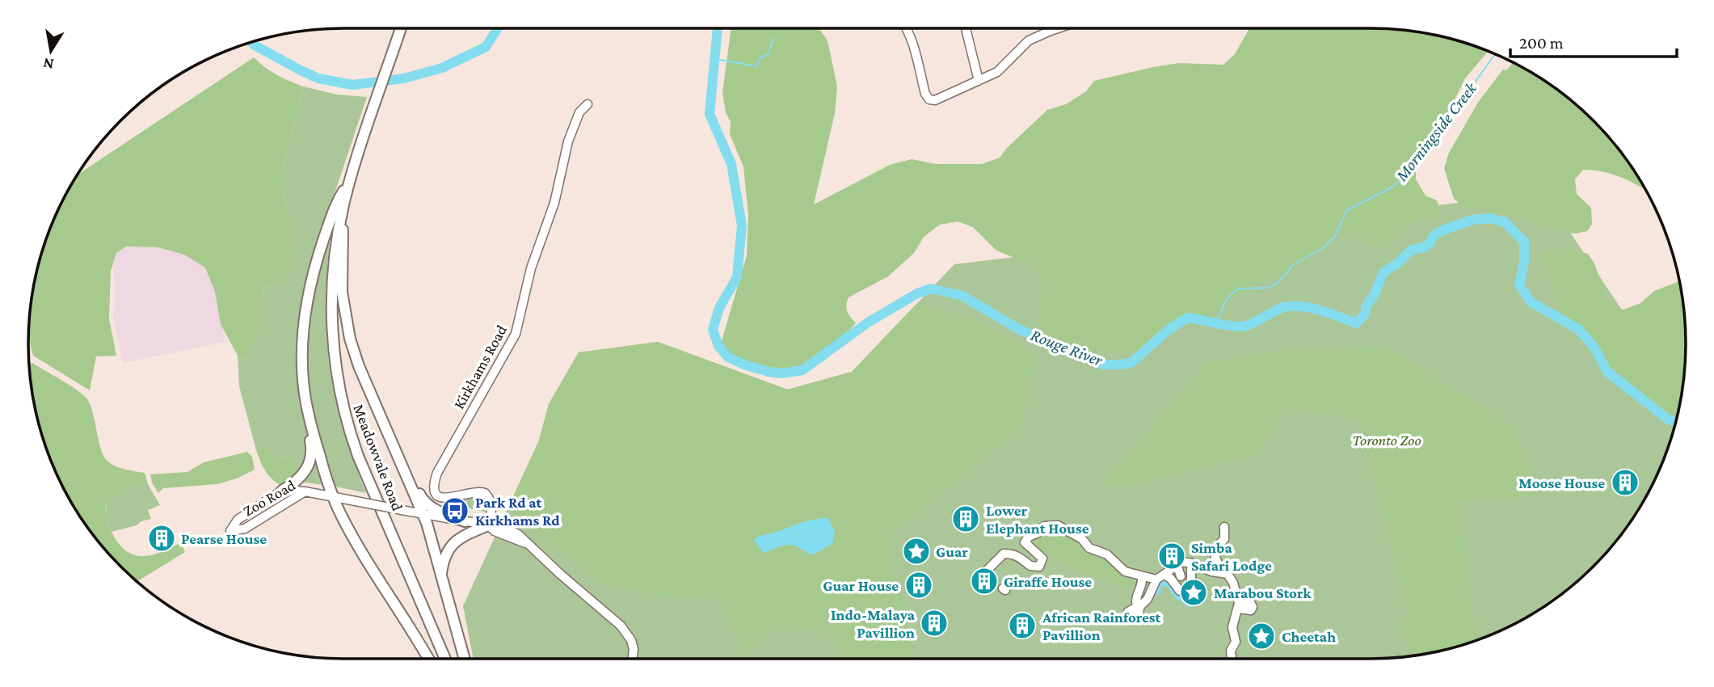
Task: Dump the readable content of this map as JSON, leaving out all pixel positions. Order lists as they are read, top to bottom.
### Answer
{
  "streets": {
    "main road": ["Meadowvale Road"],
    "street": ["Kirkhams Road", "Zoo Road"]
  },
  "crossings": [
    ["Kirkhams Road", "Zoo Road"]
  ],
  "water": ["Morningside Creek", "Rouge River"],
  "parks": ["Toronto Zoo"],
  "places": {
    "building": [
      "Moose House",
      "Lower Elephant House",
      "Pearse House",
      "Simba Safari Lodge",
      "Giraffe House",
      "Guar House",
      "Indo-Malaya Pavillion",
      "African Rainforest Pavillion"
    ],
    "bus stop": ["Park Rd at Kirkhams Rd"],
    "place": ["Guar", "Marabou Stork", "Cheetah"]
  },
  "scale_bar": "200 m",
  "north": "bottom"
}
